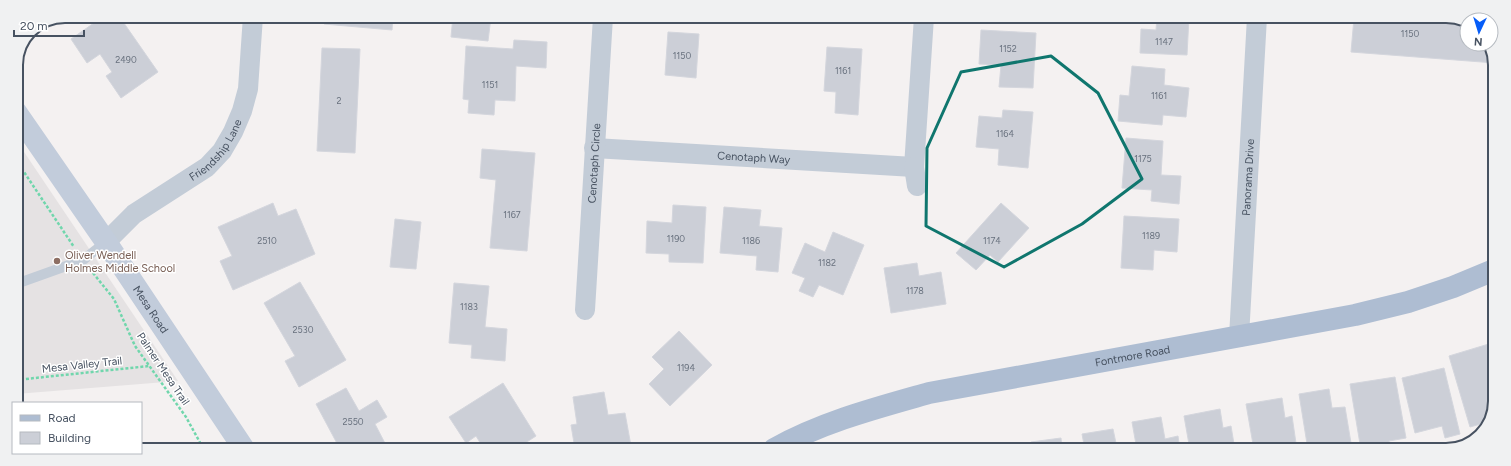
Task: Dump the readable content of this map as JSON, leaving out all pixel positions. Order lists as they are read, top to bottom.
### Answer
{
  "streets": {
    "main road": ["Mesa Road", "Fontmore Road"],
    "street": [
      "Friendship Lane",
      "Cenotaph Way",
      "Cenotaph Circle",
      "Panorama Drive"
    ],
    "path": ["Mesa Valley Trail", "Palmer Mesa Trail"]
  },
  "crossings": [
    ["Friendship Lane", "Mesa Road"],
    ["Cenotaph Way", "Cenotaph Circle"],
    ["Panorama Drive", "Fontmore Road"],
    ["Mesa Valley Trail", "Palmer Mesa Trail"]
  ],
  "places": ["Oliver Wendell Holmes Middle School"],
  "house_numbers": [
    "1150",
    "1147",
    "1152",
    "1150",
    "2490",
    "1161",
    "1151",
    "1161",
    "2",
    "1164",
    "1175",
    "1167",
    "1189",
    "1190",
    "2510",
    "1186",
    "1174",
    "1182",
    "1178",
    "1183",
    "2530",
    "1194",
    "2550"
  ],
  "legend": ["Road", "Building"],
  "scale_bar": "20 m",
  "north": "bottom"
}
